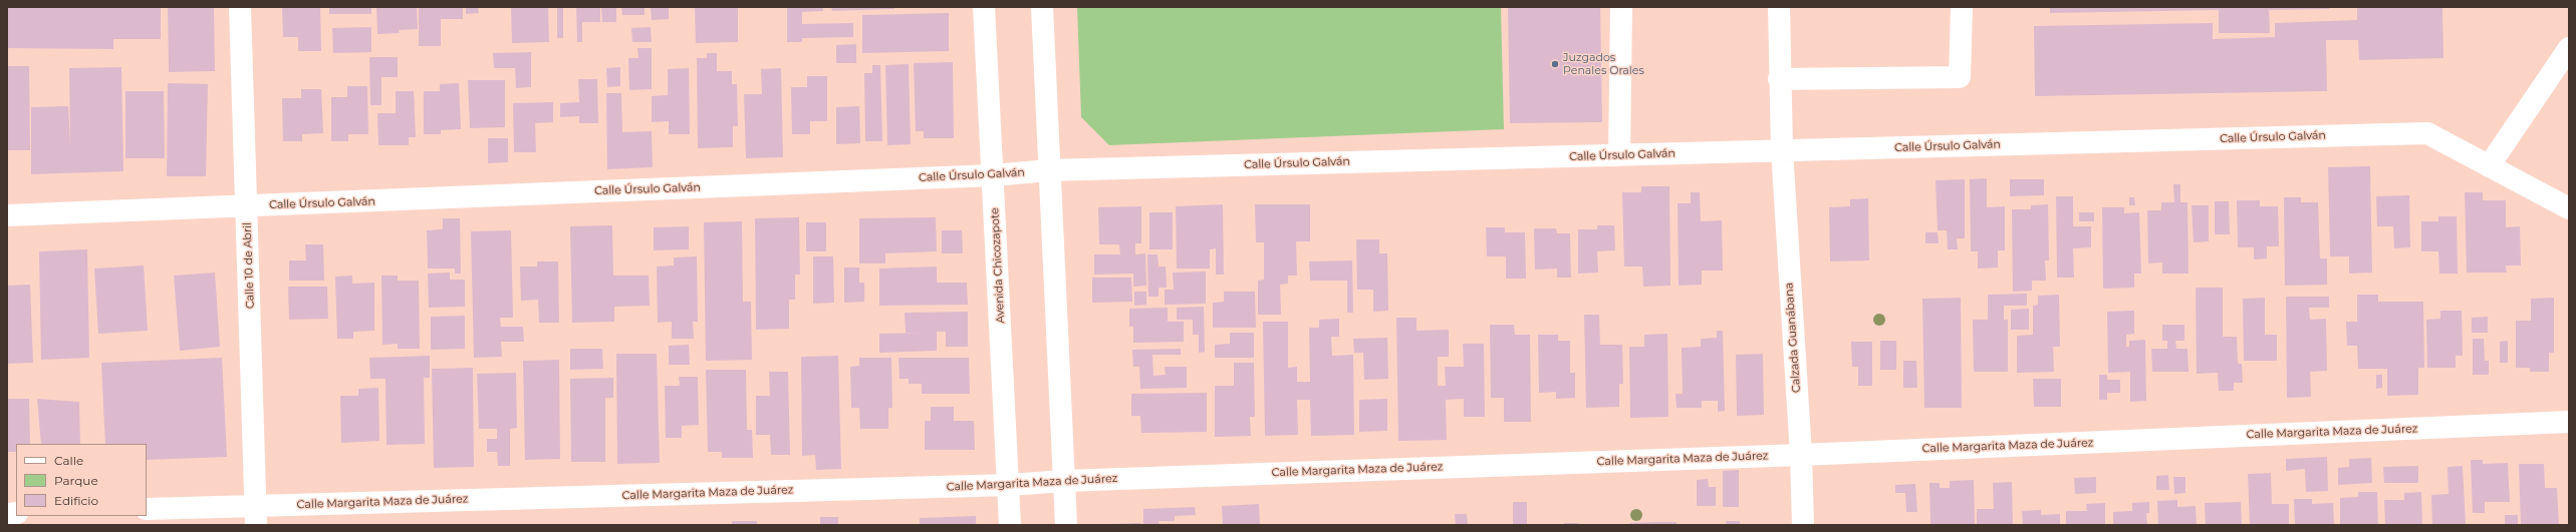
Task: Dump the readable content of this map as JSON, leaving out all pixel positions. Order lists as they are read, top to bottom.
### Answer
{
  "streets": {
    "street": [
      "Calle Úrsulo Galván",
      "Calle 10 de Abril",
      "Avenida Chicozapote",
      "Calzada Guanábana",
      "Calle Margarita Maza de Juárez"
    ]
  },
  "crossings": [
    ["Calle Úrsulo Galván", "Calle 10 de Abril"],
    ["Calle Úrsulo Galván", "Avenida Chicozapote"],
    ["Calle Úrsulo Galván", "Calzada Guanábana"],
    ["Calle 10 de Abril", "Calle Margarita Maza de Juárez"],
    ["Avenida Chicozapote", "Calle Margarita Maza de Juárez"],
    ["Calzada Guanábana", "Calle Margarita Maza de Juárez"]
  ],
  "places": ["Juzgados Penales Orales"],
  "legend": ["Calle", "Parque", "Edificio"]
}
